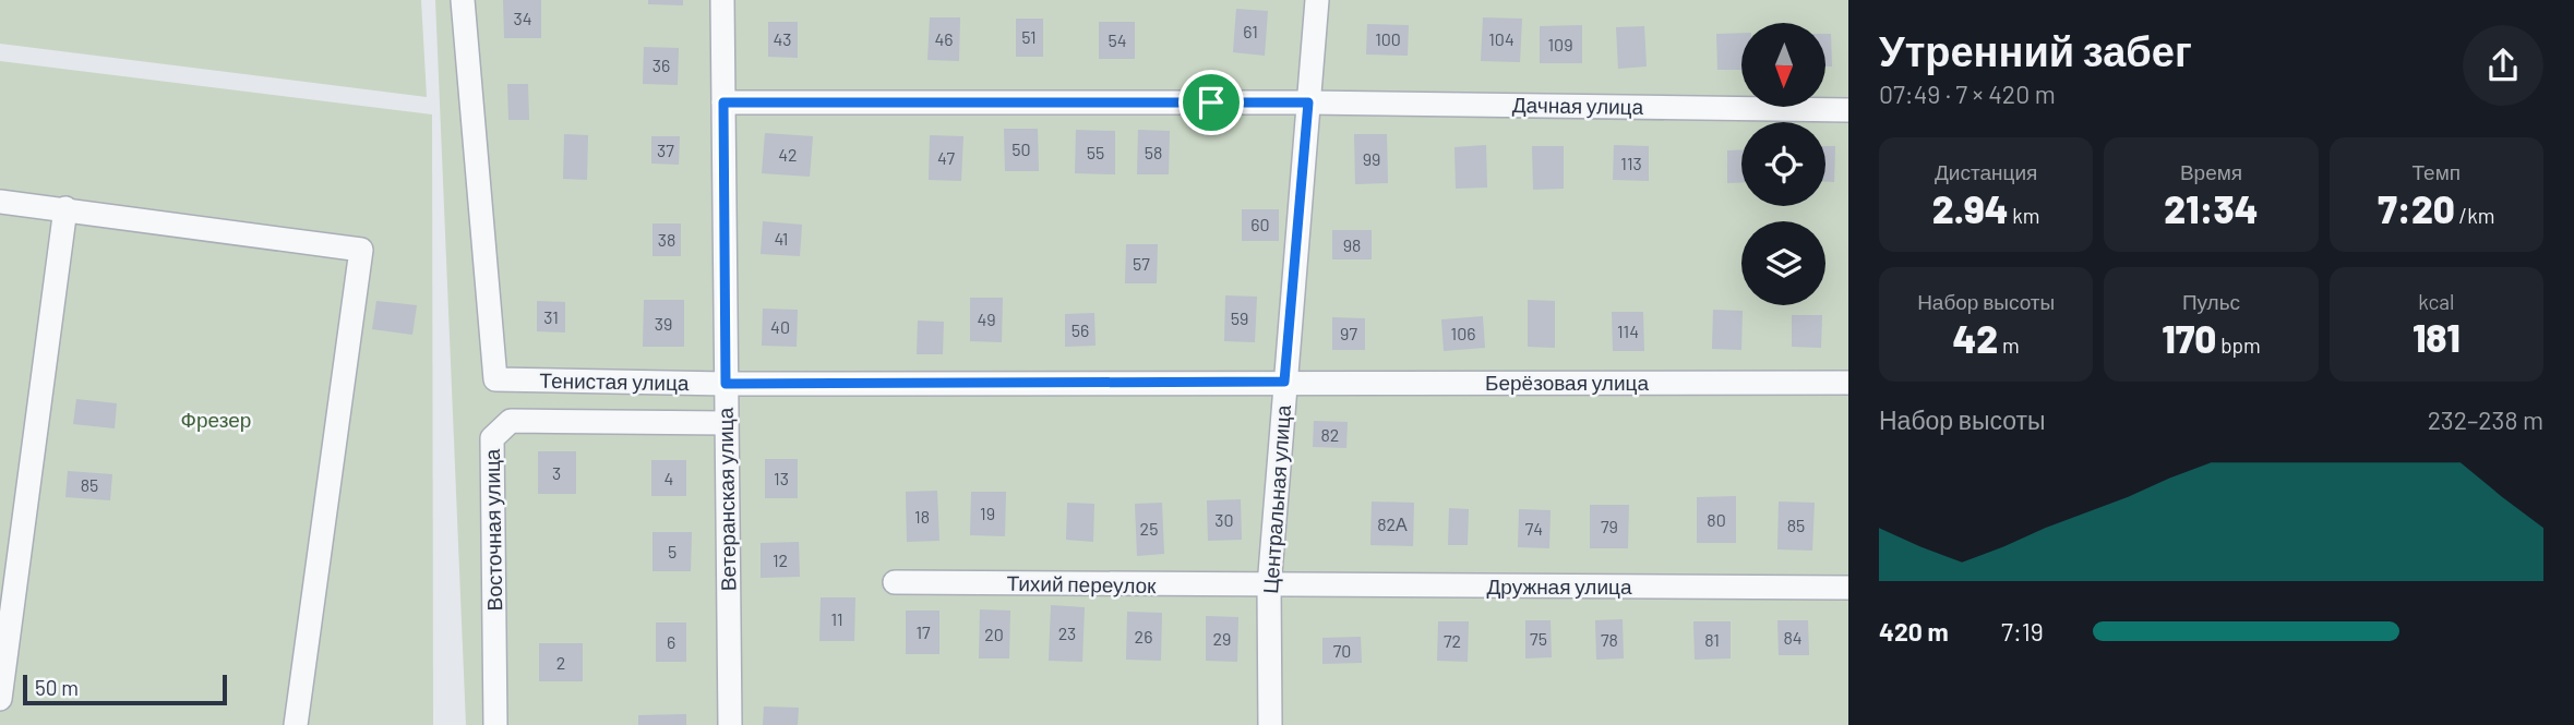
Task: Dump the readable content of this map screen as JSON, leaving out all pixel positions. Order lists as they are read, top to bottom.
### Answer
{
  "streets": {
    "street": [
      "Дачная улица",
      "Тенистая улица",
      "Берёзовая улица",
      "Ветеранская улица",
      "Центральная улица",
      "Восточная улица",
      "Тихий переулок",
      "Дружная улица"
    ]
  },
  "crossings": [
    ["Дачная улица", "Ветеранская улица"],
    ["Дачная улица", "Центральная улица"],
    ["Тенистая улица", "Берёзовая улица"],
    ["Тенистая улица", "Ветеранская улица"],
    ["Тенистая улица", "Центральная улица"],
    ["Берёзовая улица", "Центральная улица"],
    ["Ветеранская улица", "Восточная улица"],
    ["Центральная улица", "Тихий переулок"],
    ["Центральная улица", "Дружная улица"],
    ["Тихий переулок", "Дружная улица"]
  ],
  "parks": ["Фрезер"],
  "house_numbers": [
    "34",
    "61",
    "51",
    "43",
    "46",
    "100",
    "104",
    "54",
    "109",
    "36",
    "50",
    "37",
    "55",
    "58",
    "42",
    "47",
    "99",
    "113",
    "60",
    "41",
    "38",
    "98",
    "57",
    "31",
    "59",
    "49",
    "39",
    "40",
    "56",
    "114",
    "97",
    "106",
    "82",
    "3",
    "4",
    "13",
    "85",
    "19",
    "18",
    "30",
    "80",
    "82А",
    "85",
    "79",
    "25",
    "74",
    "5",
    "12",
    "11",
    "17",
    "23",
    "20",
    "26",
    "84",
    "29",
    "75",
    "78",
    "81",
    "72",
    "6",
    "70",
    "2"
  ],
  "scale_bar": "50 m",
  "north": "bottom",
  "page": {
    "heading": ["Утренний забег", "07:49 · 7 × 420 m"],
    "stats": [
      ["Дистанция", "2.94 km"],
      ["Время", "21:34"],
      ["Темп", "7:20 /km"],
      ["Набор высоты", "42 m"],
      ["Пульс", "170 bpm"],
      ["kcal", "181"]
    ],
    "chart": ["Набор высоты", "232–238 m"],
    "list": [
      {
        "name": "420 m",
        "note": "7:19"
      }
    ],
    "scale": "50 m"
  }
}
